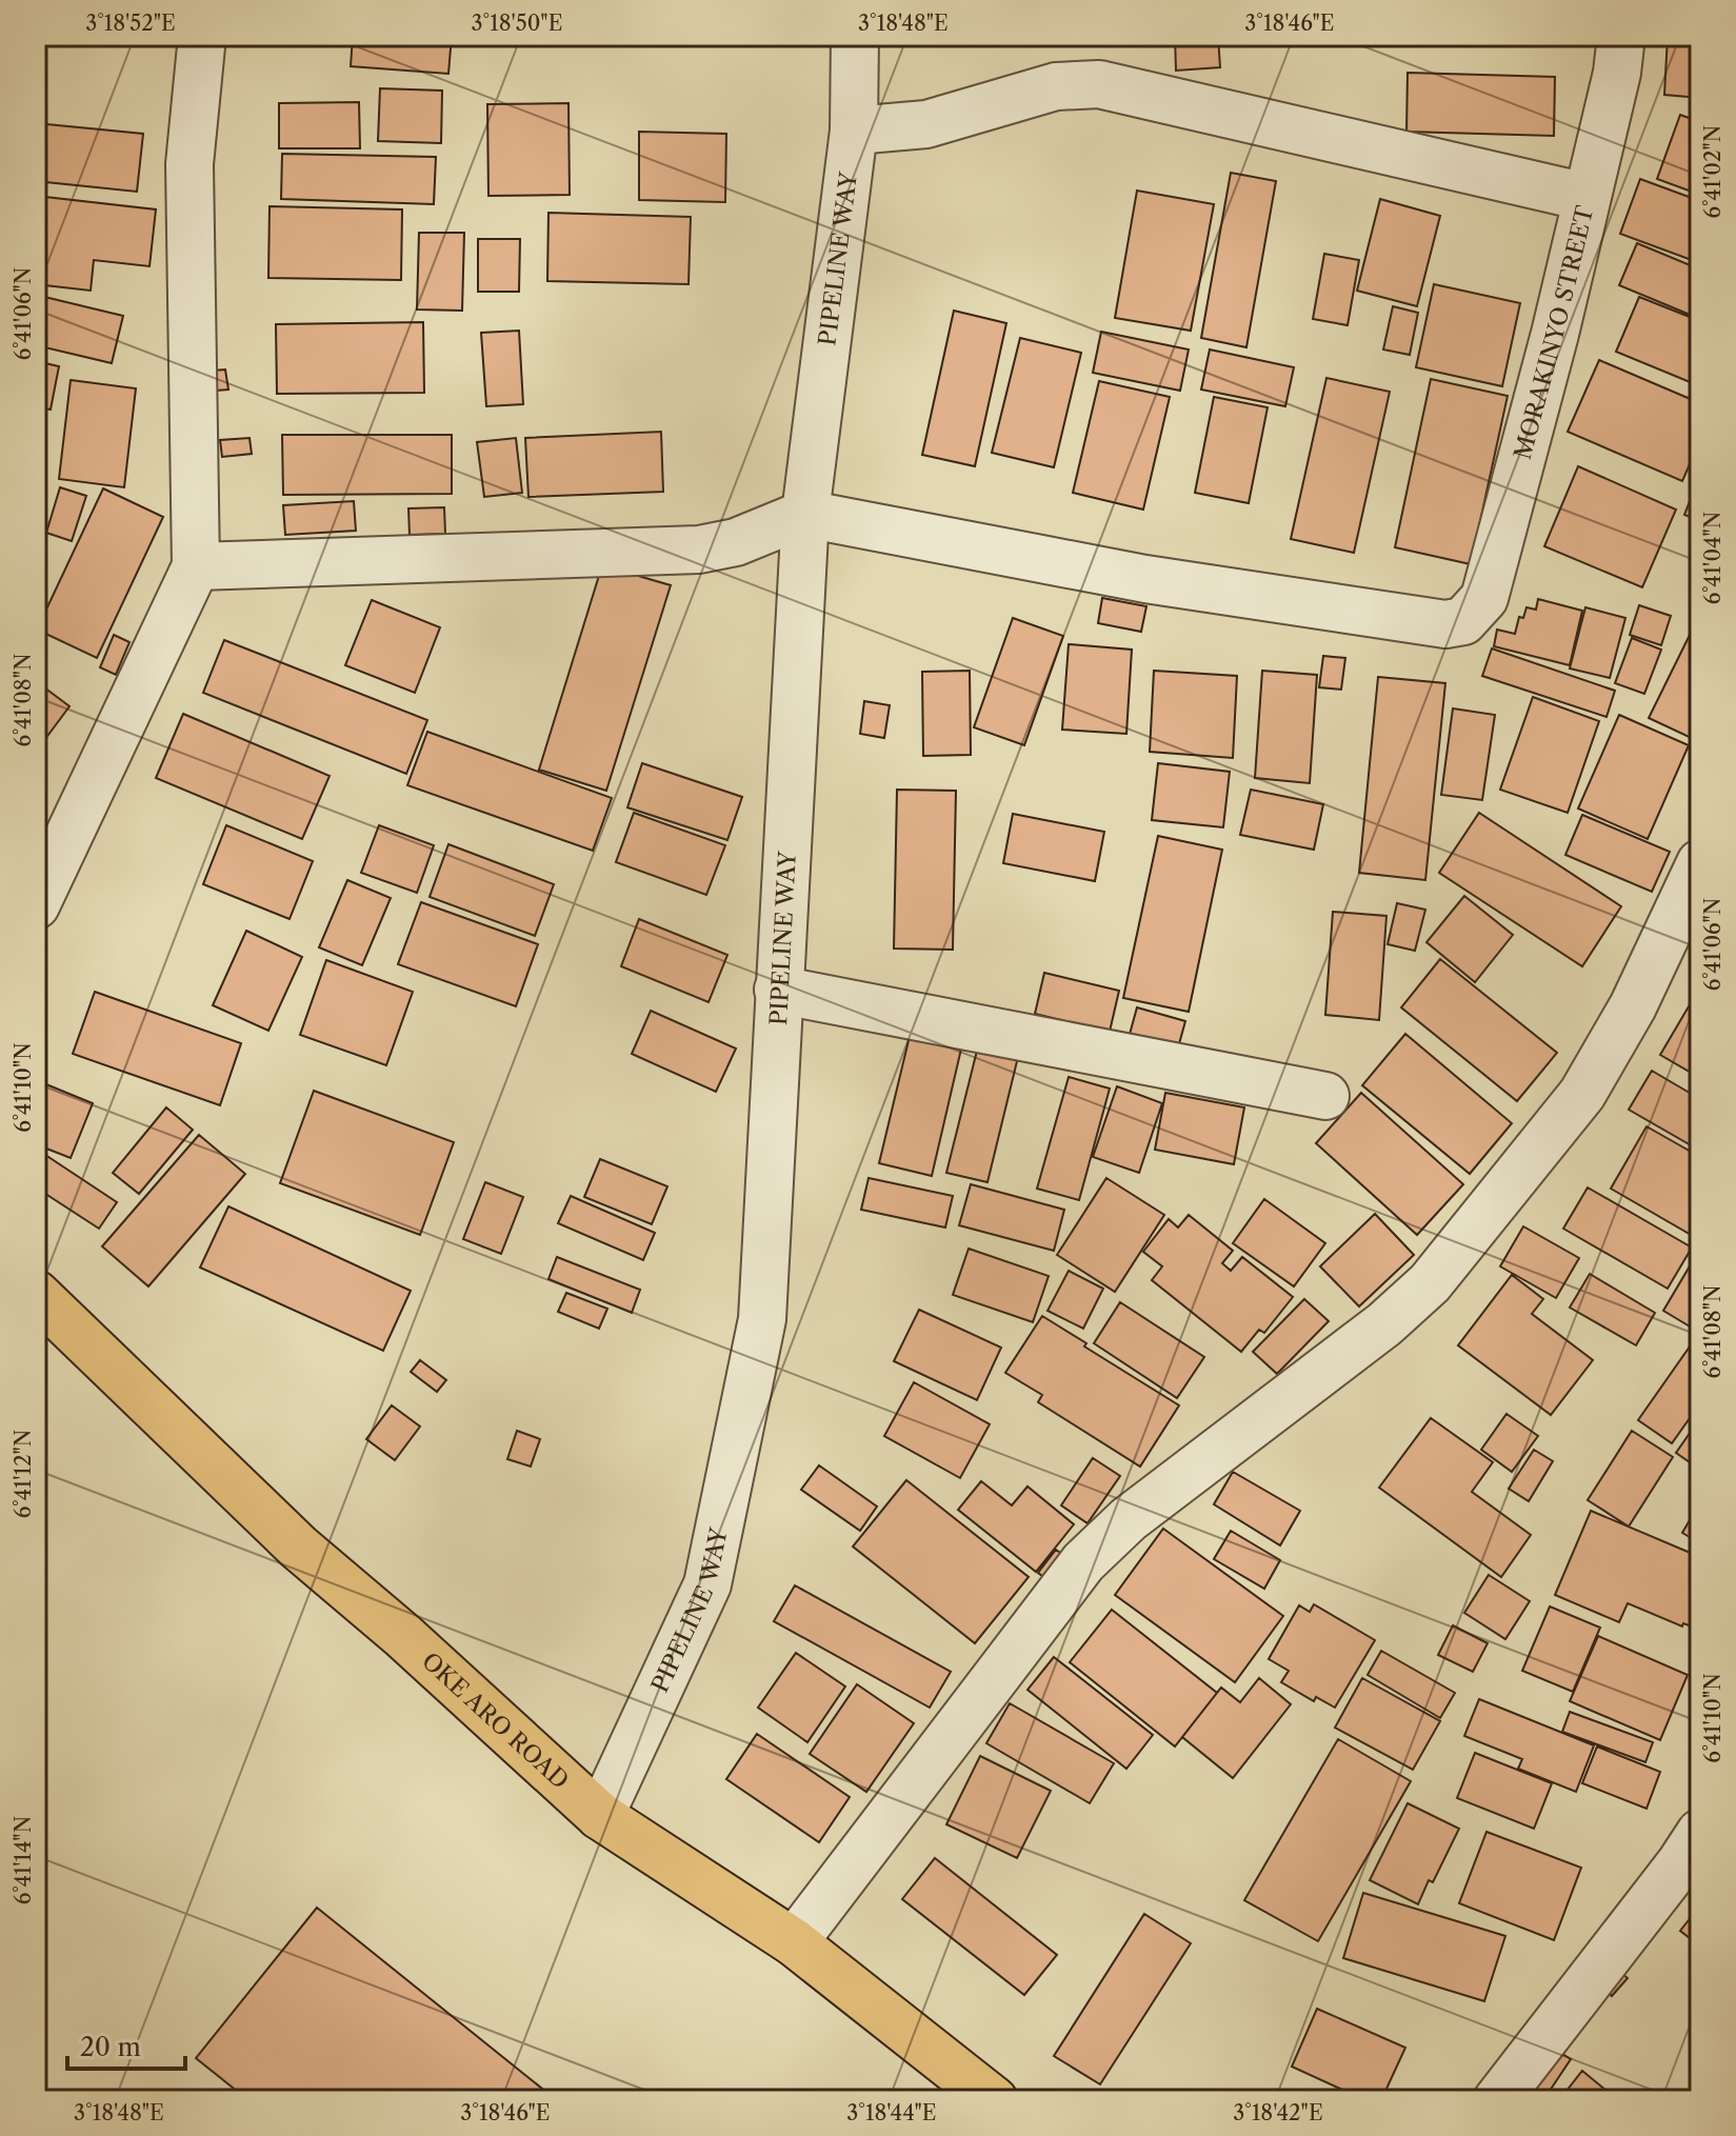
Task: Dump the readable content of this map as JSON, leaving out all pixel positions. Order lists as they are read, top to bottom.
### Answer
{
  "streets": {
    "main road": ["OKE ARO ROAD"],
    "street": ["PIPELINE WAY", "MORAKINYO STREET"]
  },
  "crossings": [
    ["PIPELINE WAY", "MORAKINYO STREET"],
    ["PIPELINE WAY", "OKE ARO ROAD"]
  ],
  "scale_bar": "20 m",
  "coordinates": [
    "3°18'52\"E",
    "3°18'50\"E",
    "3°18'48\"E",
    "3°18'46\"E",
    "6°41'02\"N",
    "6°41'06\"N",
    "6°41'04\"N",
    "6°41'08\"N",
    "6°41'10\"N",
    "6°41'12\"N",
    "6°41'14\"N",
    "3°18'44\"E",
    "3°18'42\"E"
  ]
}
